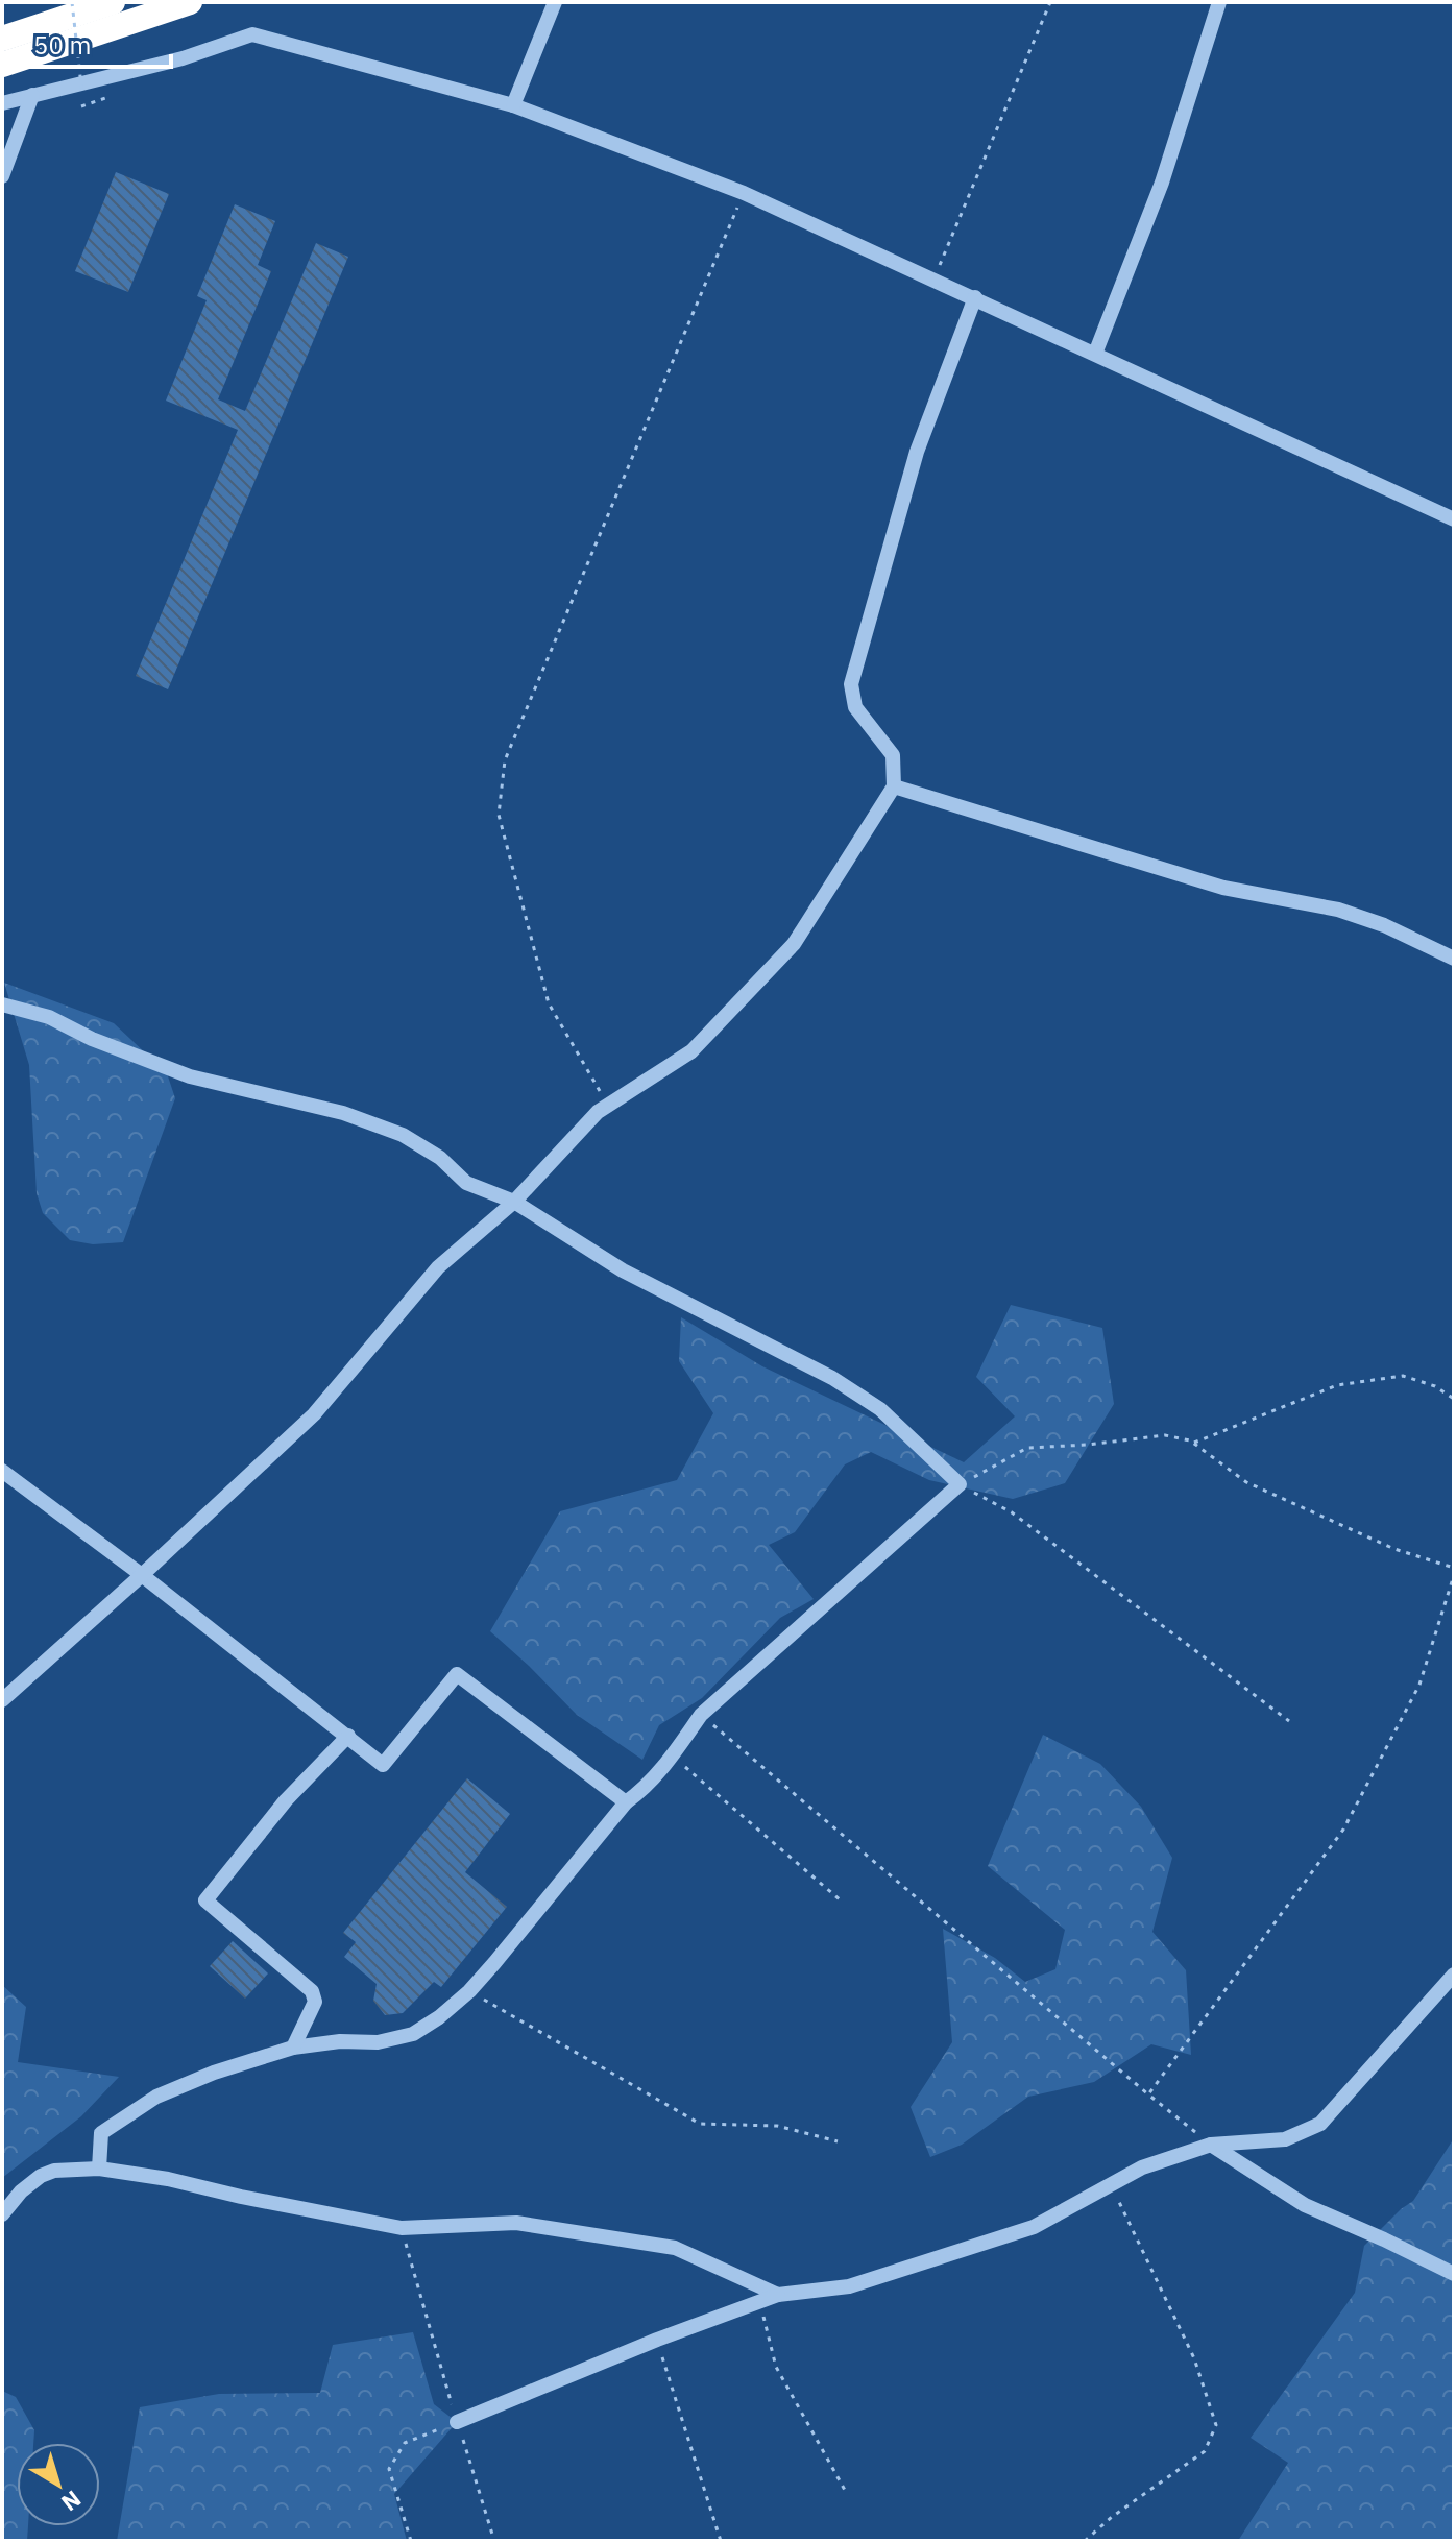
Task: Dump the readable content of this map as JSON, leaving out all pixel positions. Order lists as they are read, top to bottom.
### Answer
{
  "scale_bar": "50 m",
  "north": "bottom right"
}
